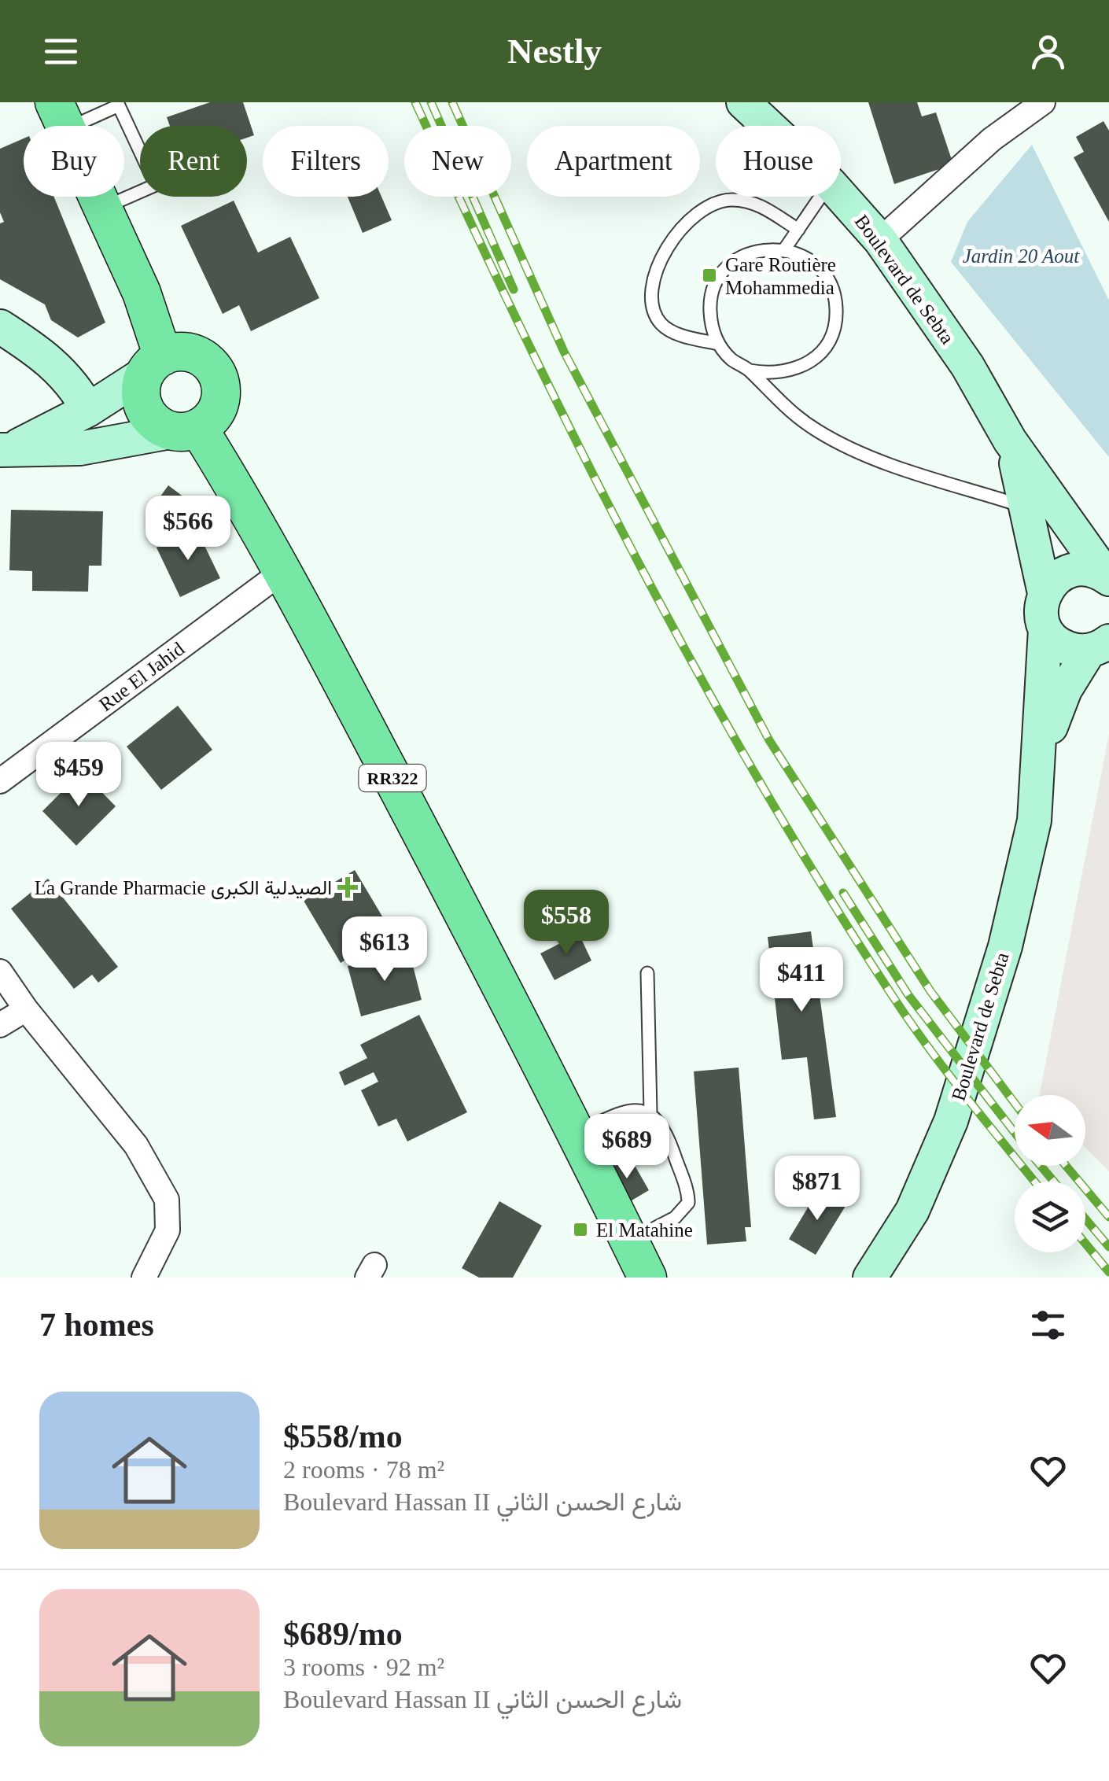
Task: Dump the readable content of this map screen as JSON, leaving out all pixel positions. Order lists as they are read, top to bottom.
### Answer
{
  "streets": {
    "main road": ["RR322"],
    "street": ["Boulevard de Sebta", "Rue El Jahid"]
  },
  "crossings": [
    ["Rue El Jahid", "RR322"]
  ],
  "parks": ["Jardin 20 Aout"],
  "places": {
    "transit": ["Gare Routière Mohammedia", "El Matahine"],
    "health": ["La Grande Pharmacie الصيدلية الكبرى"]
  },
  "north": "left",
  "page": {
    "header": "Nestly",
    "chip": [
      "Buy",
      "Rent",
      "Filters",
      "New",
      "Apartment",
      "House"
    ],
    "price": [
      "$566",
      "$459",
      "$558",
      "$613",
      "$411",
      "$689",
      "$871"
    ],
    "heading": "7 homes",
    "list": [
      {
        "name": "$558/mo",
        "note": "2 rooms · 78 m² · Boulevard Hassan II شارع الحسن الثاني"
      },
      {
        "name": "$689/mo",
        "note": "3 rooms · 92 m² · Boulevard Hassan II شارع الحسن الثاني"
      }
    ]
  }
}
